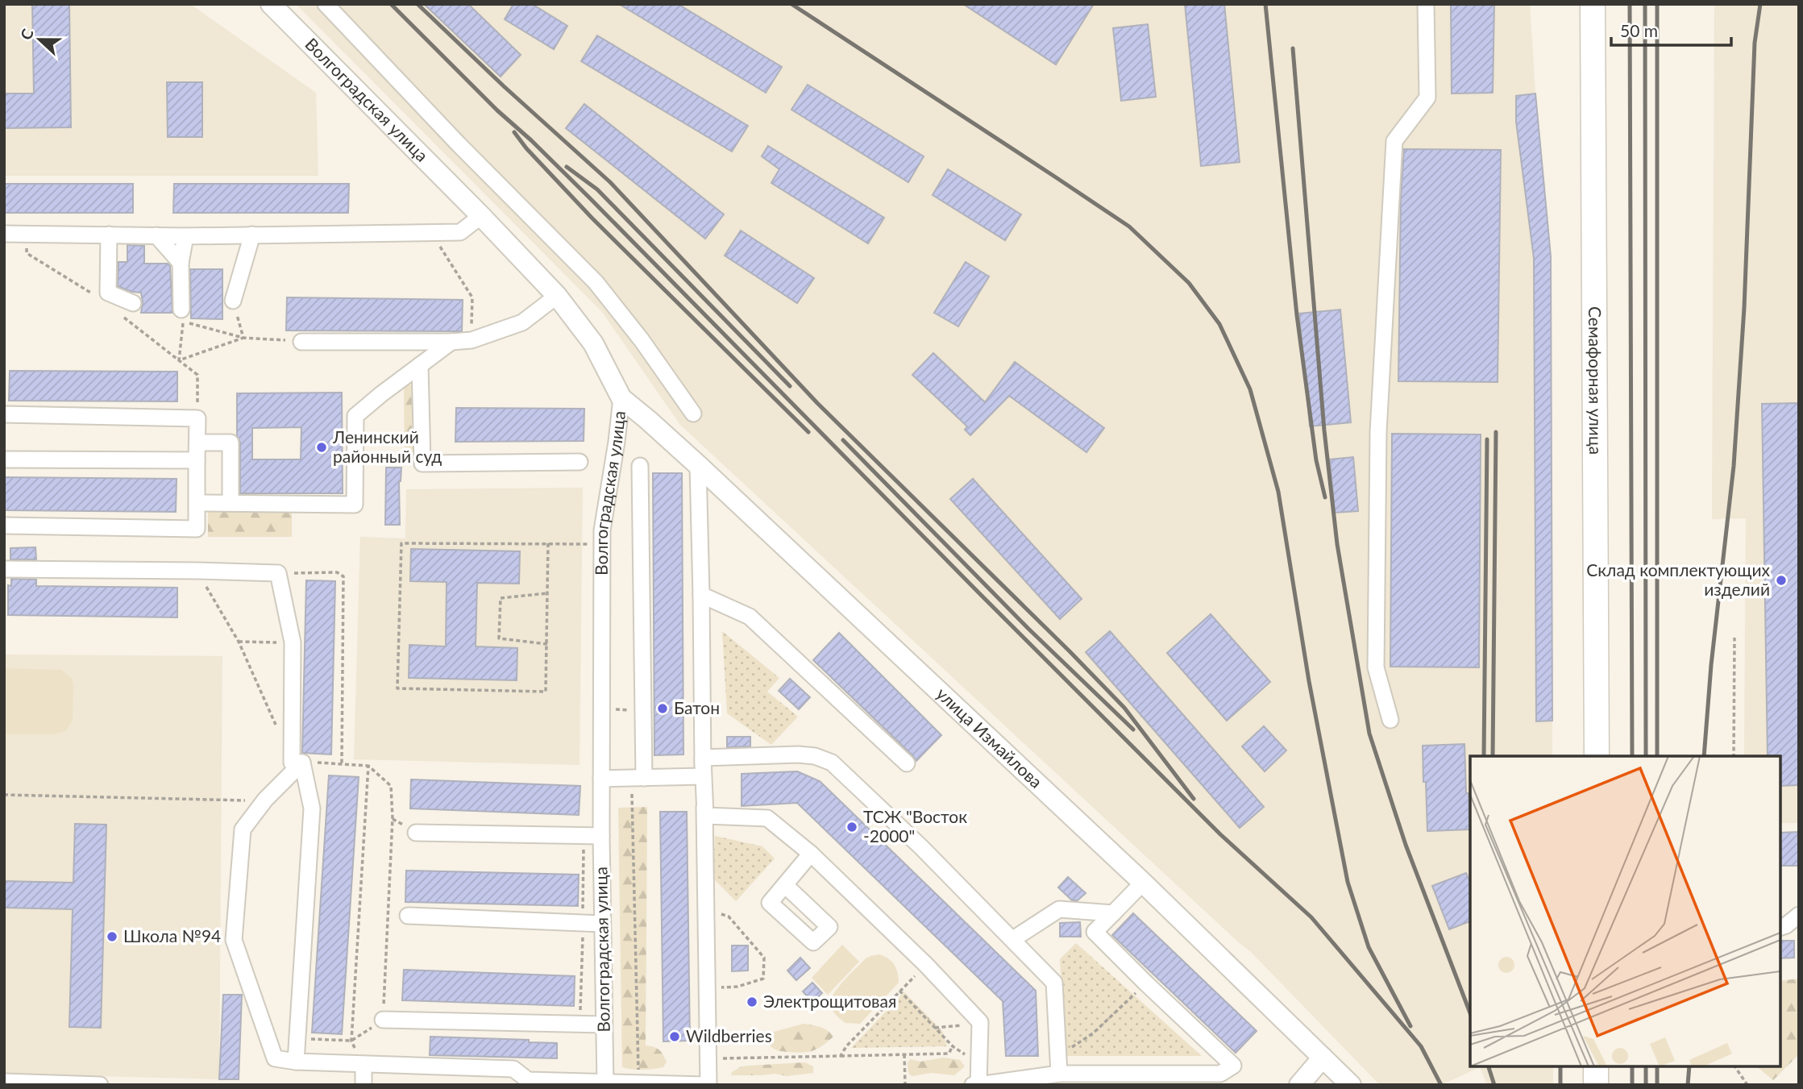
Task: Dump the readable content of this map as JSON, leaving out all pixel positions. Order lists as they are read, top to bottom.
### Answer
{
  "streets": {
    "highway": ["Семафорная улица"],
    "main road": ["Волгоградская улица", "улица Измайлова"]
  },
  "crossings": [
    ["Волгоградская улица", "улица Измайлова"]
  ],
  "places": [
    "Ленинский районный суд",
    "Склад комплектующих изделий",
    "Батон",
    "ТСЖ \"Восток -2000\"",
    "Школа №94",
    "Электрощитовая",
    "Wildberries"
  ],
  "scale_bar": "50 m",
  "north": "left"
}
